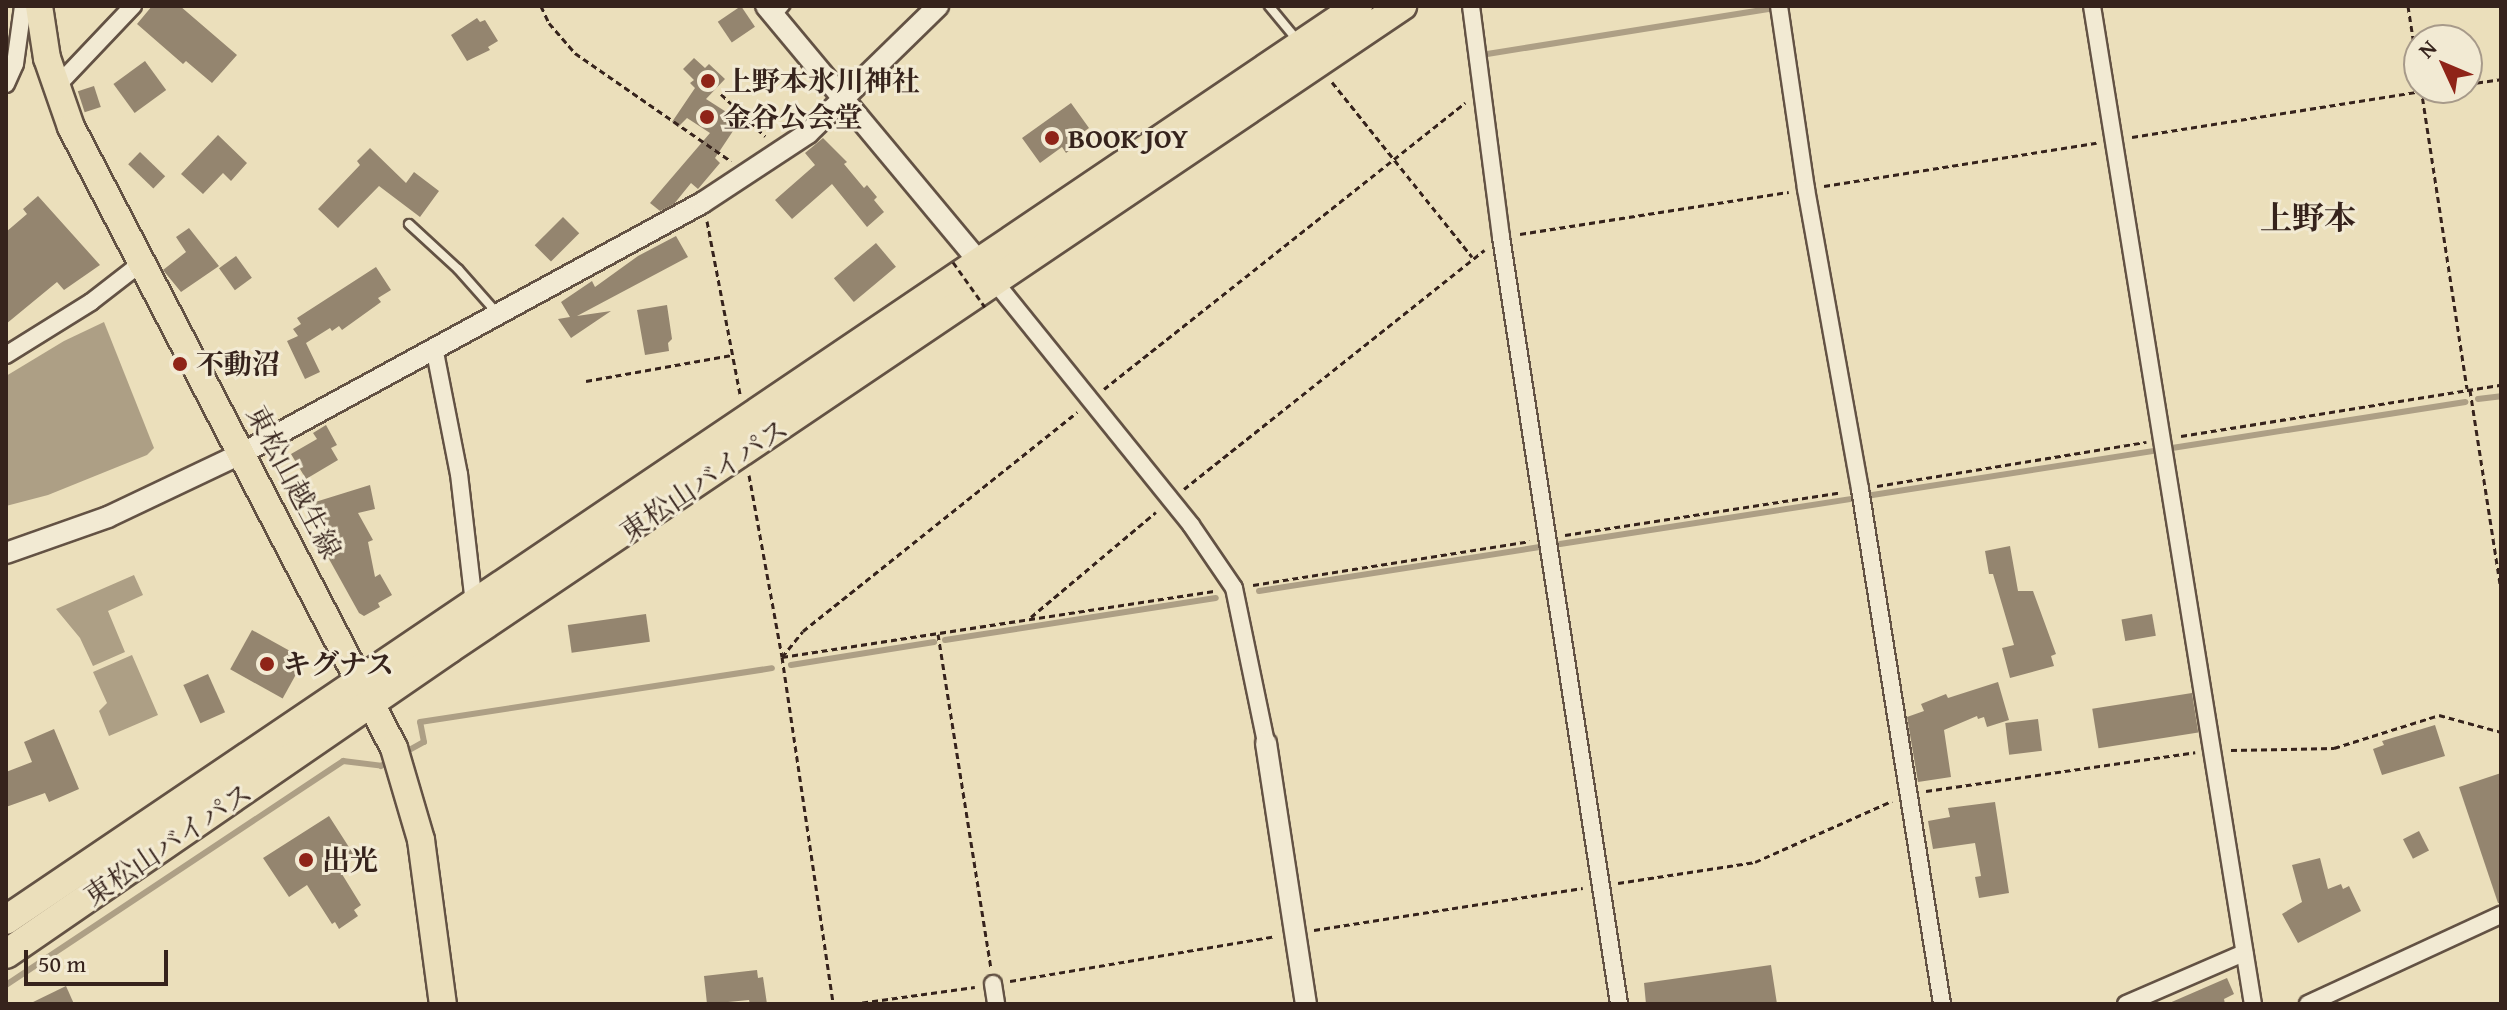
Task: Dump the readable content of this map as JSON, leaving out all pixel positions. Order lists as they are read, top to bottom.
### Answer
{
  "streets": {
    "highway": ["東松山バイパス"],
    "main road": ["東松山越生線"]
  },
  "crossings": [
    ["東松山バイパス", "東松山越生線"]
  ],
  "districts": ["上野本"],
  "places": [
    "上野本氷川神社",
    "金谷公会堂",
    "BOOK JOY",
    "不動沼",
    "キグナス",
    "出光"
  ],
  "scale_bar": "50 m",
  "north": "top left"
}
